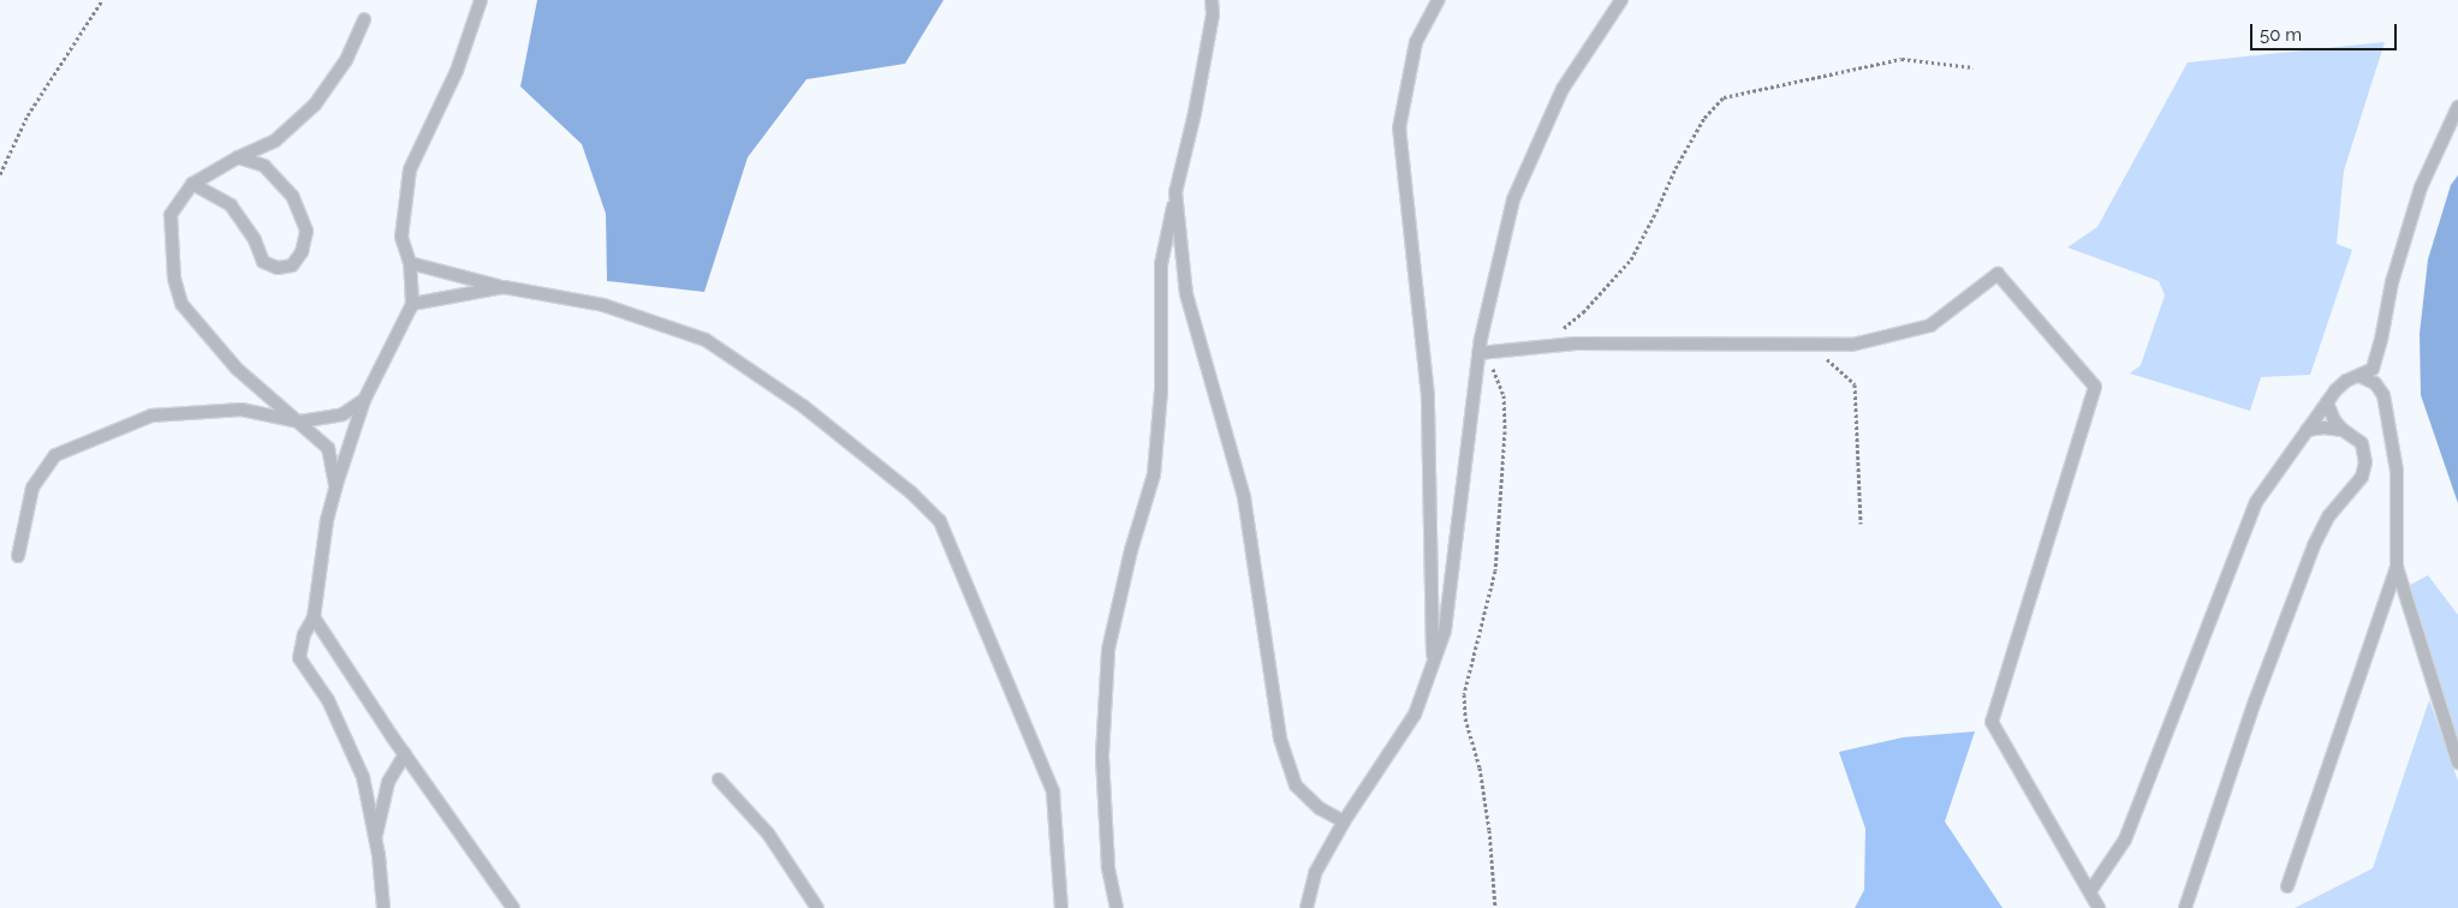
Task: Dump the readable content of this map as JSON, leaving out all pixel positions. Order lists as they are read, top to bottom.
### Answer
{
  "scale_bar": "50 m"
}
